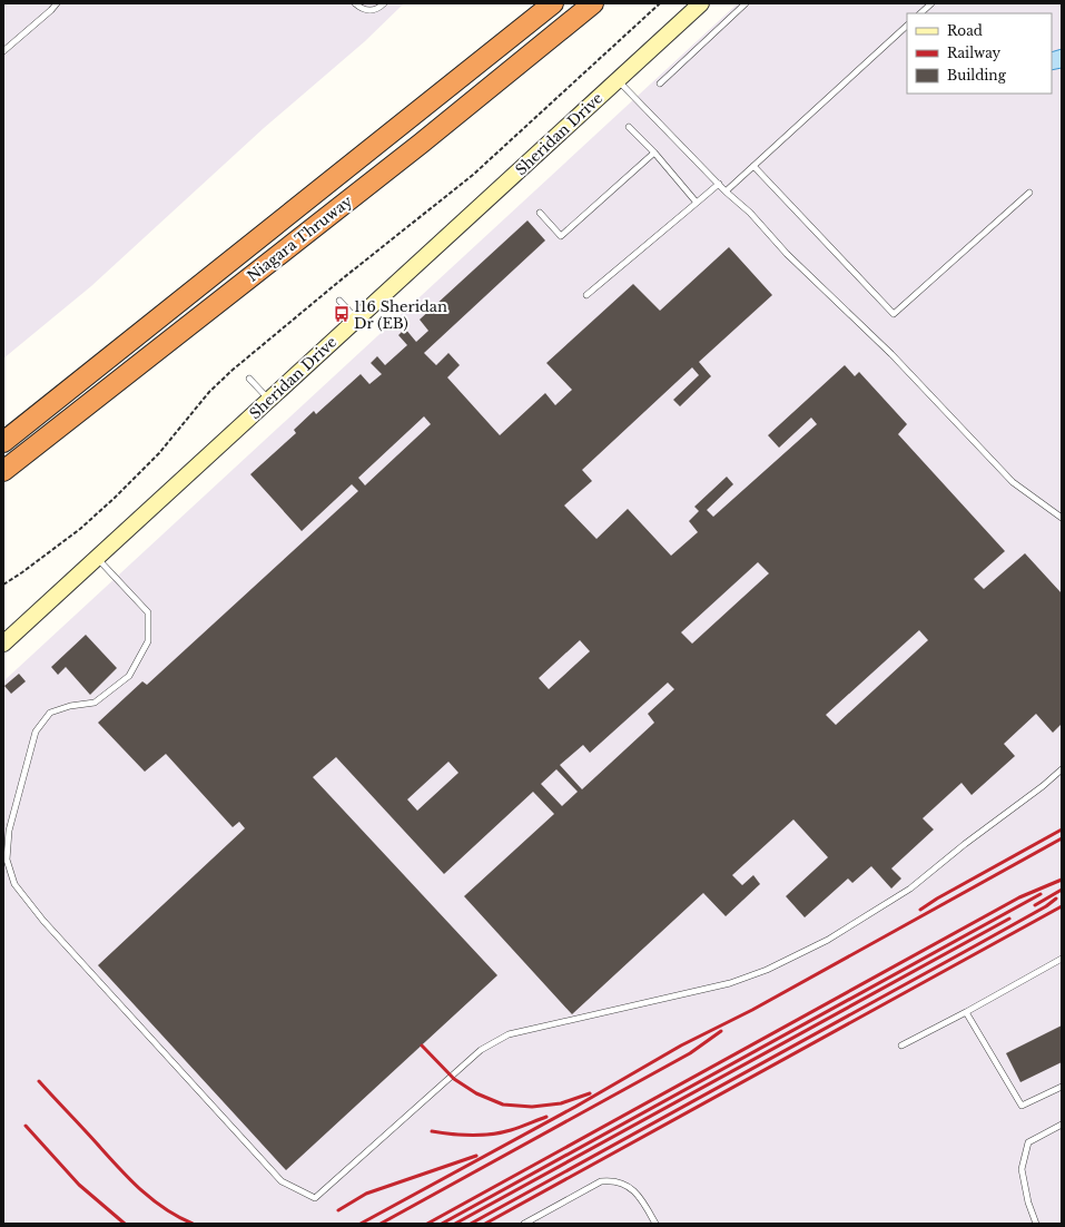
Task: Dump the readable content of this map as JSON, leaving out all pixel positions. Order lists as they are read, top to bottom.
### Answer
{
  "streets": {
    "highway": ["Niagara Thruway"],
    "main road": ["Sheridan Drive"]
  },
  "places": {
    "bus stop": ["116 Sheridan Dr (EB)"]
  },
  "legend": ["Road", "Railway", "Building"]
}
